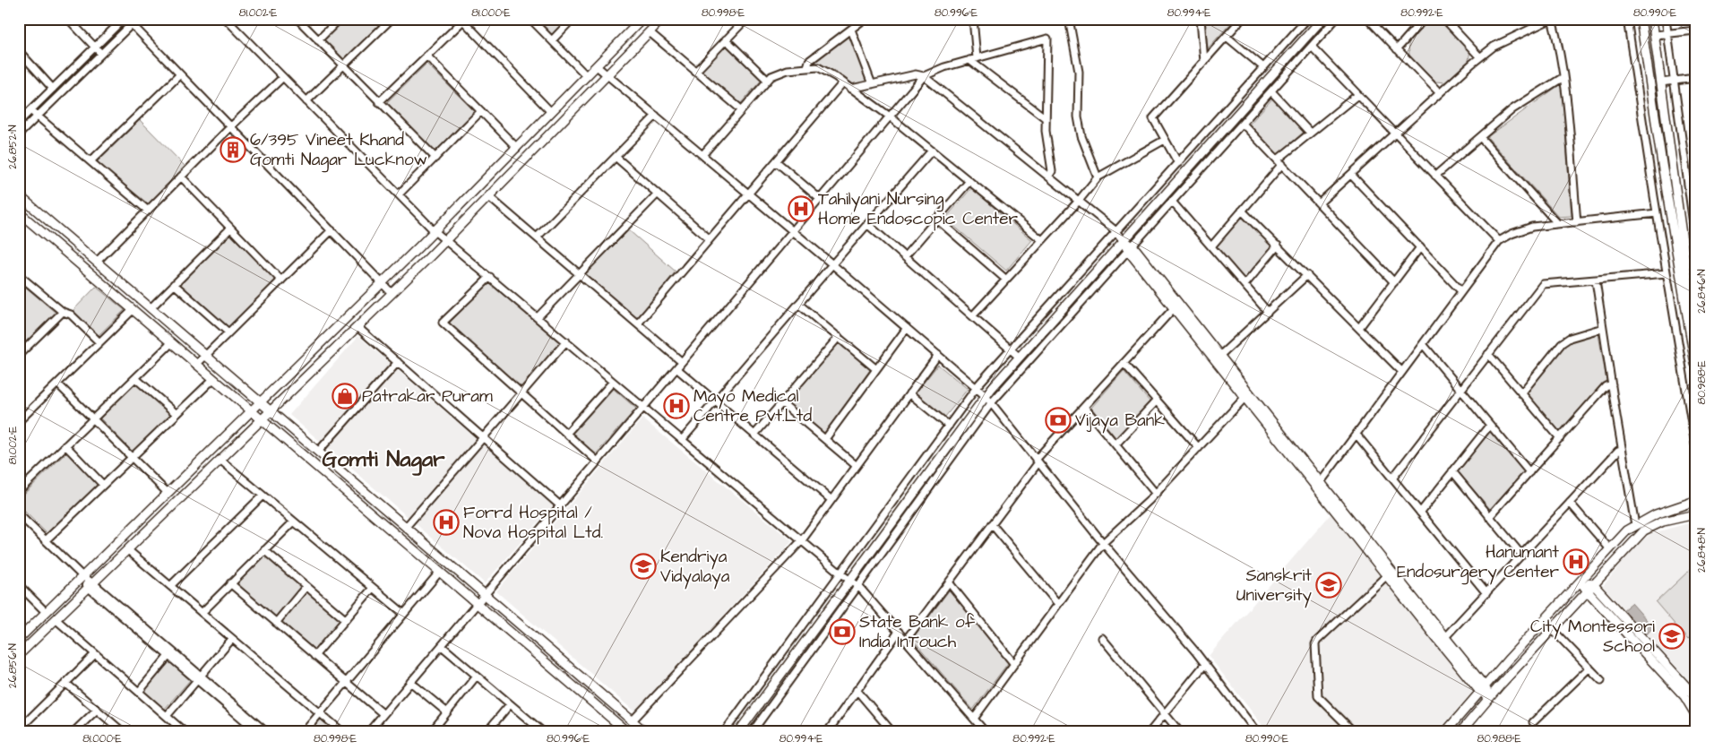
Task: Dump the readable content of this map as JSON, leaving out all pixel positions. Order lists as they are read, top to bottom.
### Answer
{
  "districts": ["Gomti Nagar"],
  "places": {
    "building": ["6/395 Vineet Khand Gomti Nagar Lucknow"],
    "hospital": [
      "Tahilyani Nursing Home Endoscopic Center",
      "Mayo Medical Centre Pvt.Ltd",
      "Forrd Hospital / Nova Hospital Ltd.",
      "Hanumant Endosurgery Center"
    ],
    "shop": ["Patrakar Puram"],
    "bank": ["Vijaya Bank", "State Bank of India InTouch"],
    "school or university": ["Kendriya Vidyalaya", "Sanskrit University", "City Montessori School"]
  },
  "coordinates": [
    "81.002°E",
    "81.000°E",
    "80.998°E",
    "80.996°E",
    "80.994°E",
    "80.992°E",
    "80.990°E",
    "26.852°N",
    "26.846°N",
    "80.988°E",
    "26.848°N",
    "26.856°N"
  ]
}
